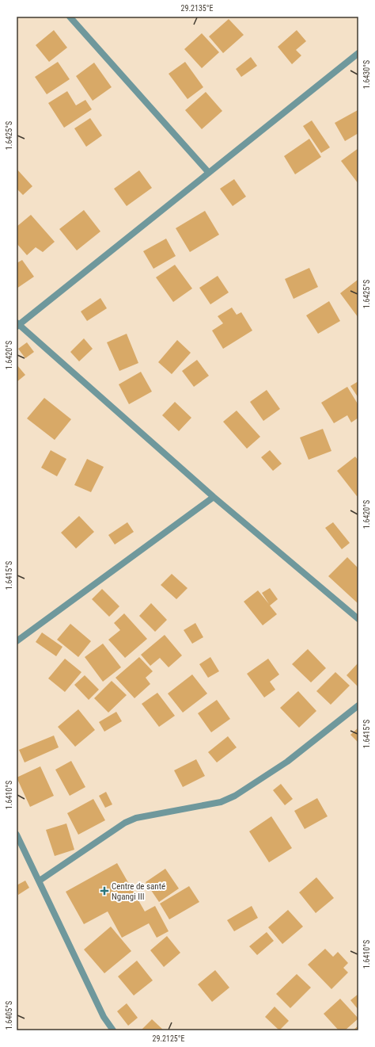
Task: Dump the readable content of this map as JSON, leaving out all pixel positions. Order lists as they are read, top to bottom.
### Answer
{
  "places": {
    "health": ["Centre de santé Ngangi III"]
  },
  "coordinates": [
    "29.2135°E",
    "1.6430°S",
    "1.6425°S",
    "1.6420°S",
    "1.6415°S",
    "1.6410°S",
    "1.6405°S",
    "29.2125°E"
  ]
}
